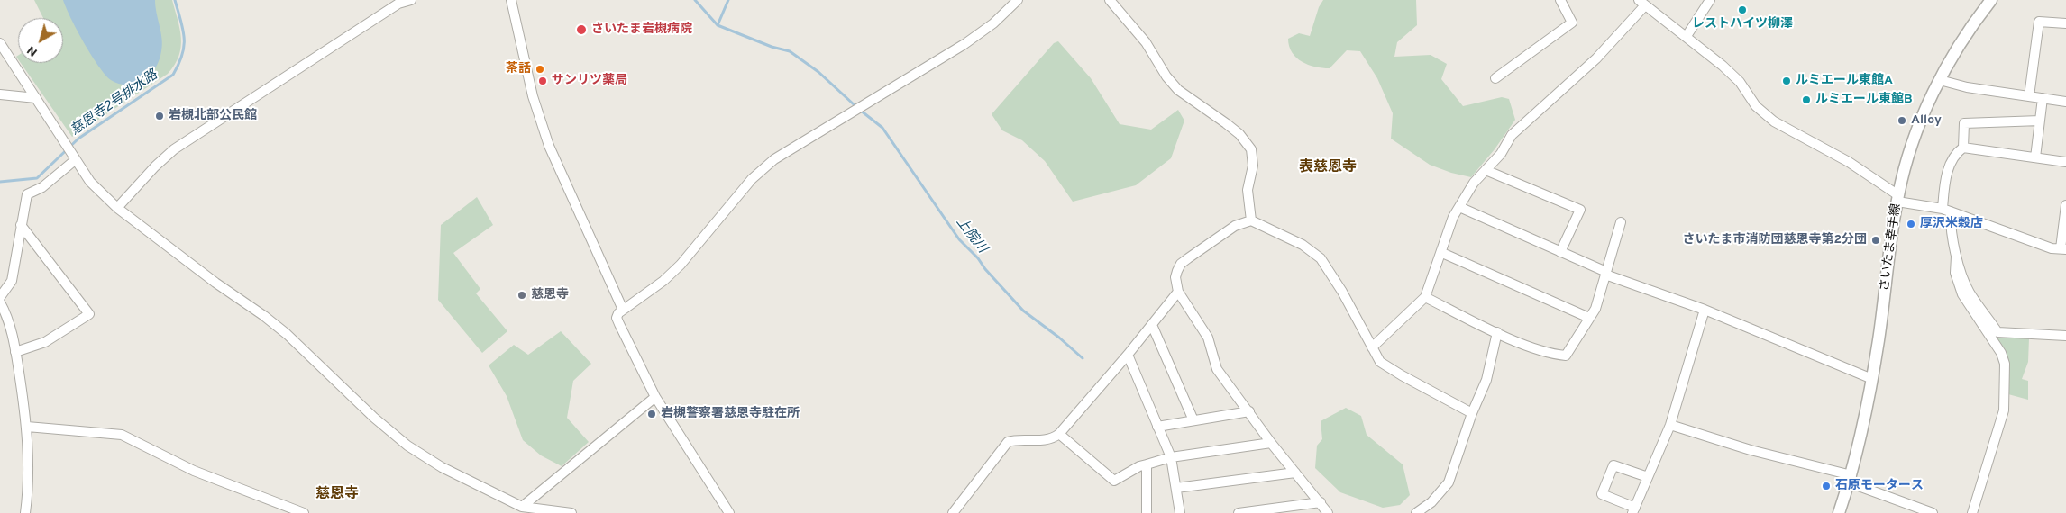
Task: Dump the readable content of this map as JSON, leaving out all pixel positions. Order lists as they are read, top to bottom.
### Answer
{
  "streets": {
    "main road": ["さいたま幸手線"]
  },
  "districts": ["表慈恩寺", "慈恩寺"],
  "water": ["慈恩寺2号排水路", "上院川"],
  "places": [
    "レストハイツ柳澤",
    "さいたま岩槻病院",
    "茶話",
    "サンリツ薬局",
    "ルミエール東館A",
    "ルミエール東館B",
    "岩槻北部公民館",
    "Alloy",
    "厚沢米穀店",
    "さいたま市消防団慈恩寺第2分団",
    "慈恩寺",
    "岩槻警察署慈恩寺駐在所",
    "石原モータース"
  ],
  "north": "bottom left"
}
